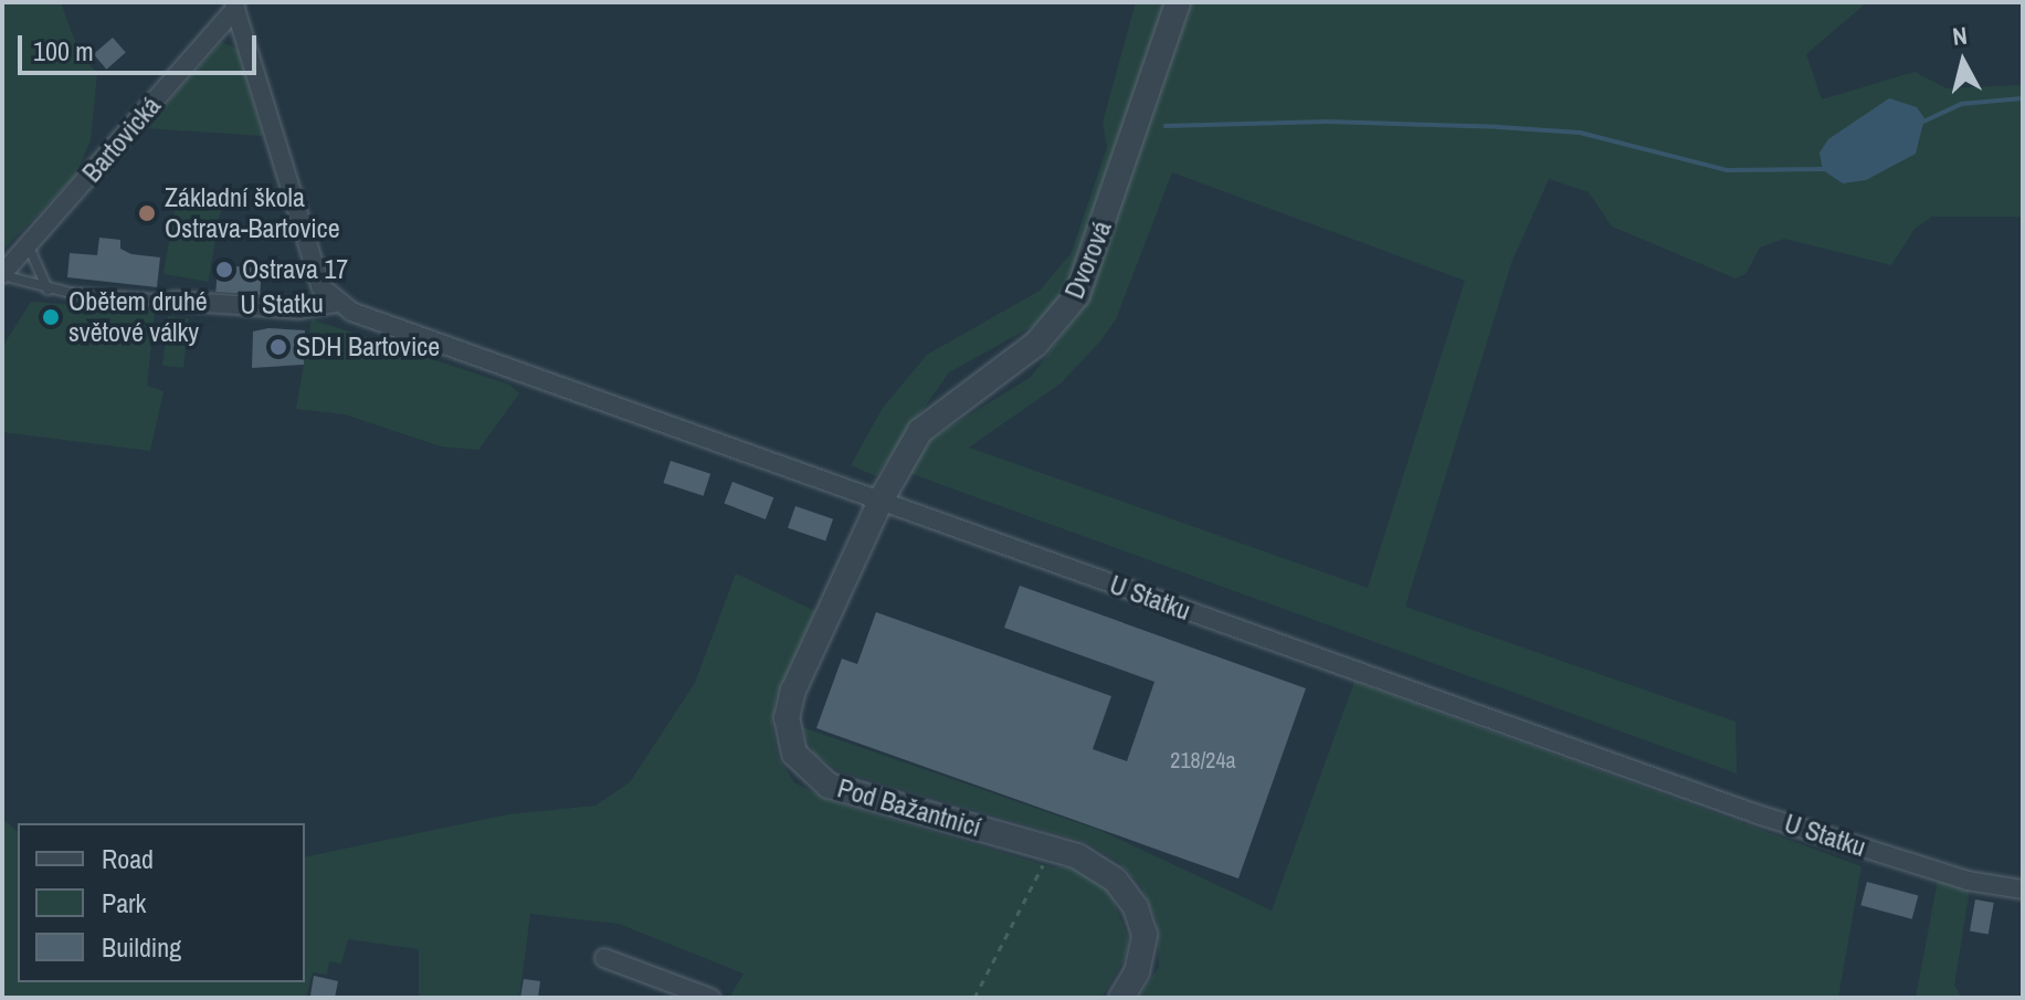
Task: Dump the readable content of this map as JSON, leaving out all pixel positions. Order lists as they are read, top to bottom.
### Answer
{
  "streets": {
    "street": [
      "Bartovická",
      "Dvorová",
      "U Statku",
      "Pod Bažantnicí"
    ]
  },
  "crossings": [
    ["Bartovická", "U Statku"],
    ["Dvorová", "U Statku"],
    ["Dvorová", "Pod Bažantnicí"],
    ["U Statku", "Pod Bažantnicí"]
  ],
  "places": [
    "Základní škola Ostrava-Bartovice",
    "Ostrava 17",
    "Obětem druhé světové války",
    "SDH Bartovice"
  ],
  "house_numbers": ["218/24a"],
  "legend": ["Road", "Park", "Building"],
  "scale_bar": "100 m",
  "north": "top"
}
